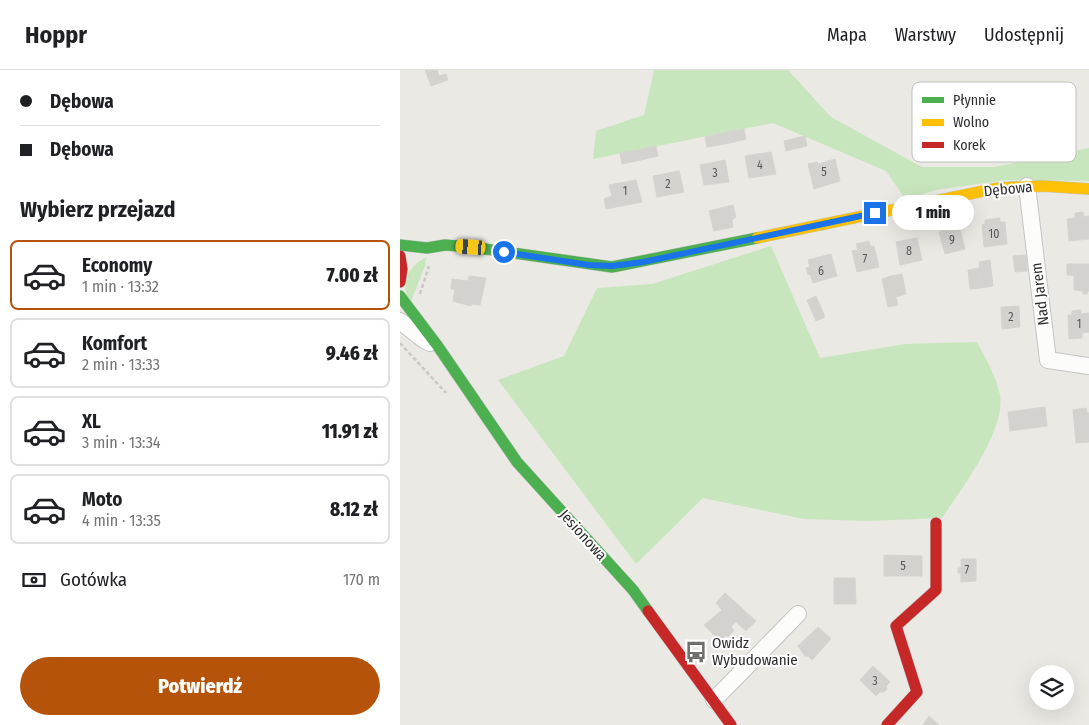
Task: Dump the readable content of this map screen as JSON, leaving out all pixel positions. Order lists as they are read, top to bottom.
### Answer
{
  "streets": {
    "street": ["Dębowa", "Nad Jarem", "Jesionowa"]
  },
  "crossings": [
    ["Dębowa", "Nad Jarem"]
  ],
  "places": {
    "bus stop": ["Owidz Wybudowanie"]
  },
  "house_numbers": [
    "4",
    "5",
    "3",
    "2",
    "1",
    "10",
    "9",
    "8",
    "7",
    "6",
    "2",
    "1",
    "5",
    "7",
    "3"
  ],
  "legend": ["Płynnie", "Wolno", "Korek"],
  "page": {
    "header": "Hoppr",
    "nav": ["Mapa", "Warstwy", "Udostępnij"],
    "banner": ["Dębowa", "Dębowa"],
    "heading": "Wybierz przejazd",
    "bubble": "1 min",
    "list": [
      {
        "name": "Economy",
        "note": "1 min · 13:32",
        "value": "7.00 zł"
      },
      {
        "name": "Komfort",
        "note": "2 min · 13:33",
        "value": "9.46 zł"
      },
      {
        "name": "XL",
        "note": "3 min · 13:34",
        "value": "11.91 zł"
      },
      {
        "name": "Moto",
        "note": "4 min · 13:35",
        "value": "8.12 zł"
      }
    ],
    "pay": ["Gotówka", "170 m"],
    "buttons": "Potwierdź"
  }
}
